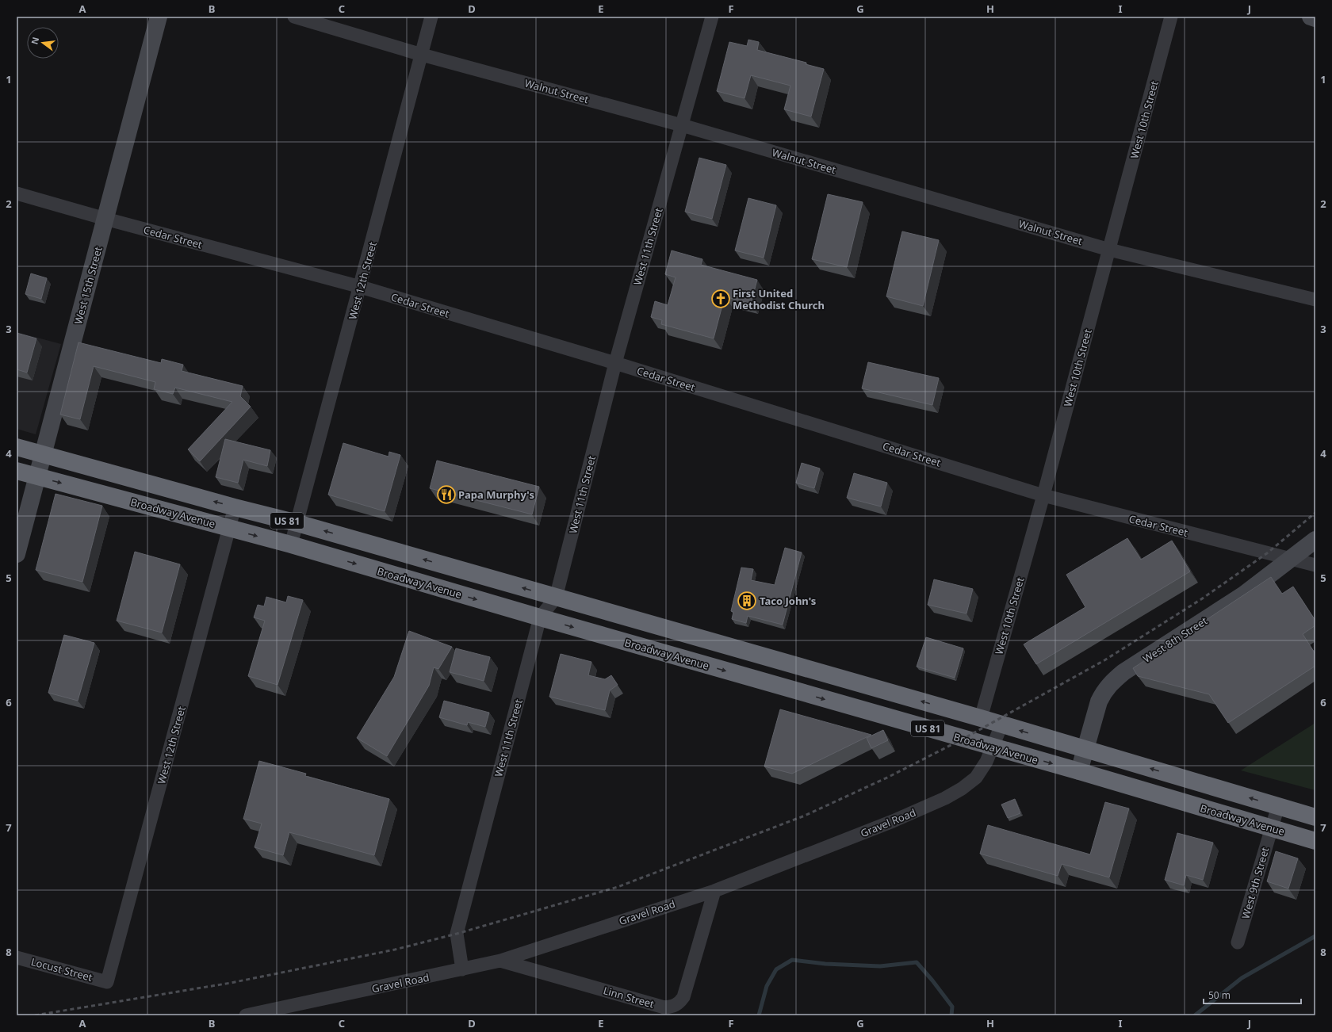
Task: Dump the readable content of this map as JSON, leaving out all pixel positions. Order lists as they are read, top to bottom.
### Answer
{
  "streets": {
    "highway": ["Broadway Avenue", "US 81"],
    "street": [
      "Walnut Street",
      "West 10th Street",
      "Cedar Street",
      "West 11th Street",
      "West 12th Street",
      "West 15th Street",
      "West 8th Street",
      "Gravel Road",
      "West 9th Street",
      "Locust Street",
      "Linn Street"
    ]
  },
  "crossings": [
    ["Walnut Street", "West 10th Street"],
    ["Walnut Street", "West 11th Street"],
    ["Walnut Street", "West 12th Street"],
    ["West 10th Street", "Cedar Street"],
    ["West 10th Street", "Broadway Avenue"],
    ["Cedar Street", "West 11th Street"],
    ["Cedar Street", "West 12th Street"],
    ["Cedar Street", "West 15th Street"],
    ["Cedar Street", "West 8th Street"],
    ["West 11th Street", "Broadway Avenue"],
    ["West 11th Street", "Gravel Road"],
    ["West 12th Street", "Broadway Avenue"],
    ["West 12th Street", "Locust Street"],
    ["West 15th Street", "Broadway Avenue"],
    ["Broadway Avenue", "West 8th Street"],
    ["Broadway Avenue", "Gravel Road"],
    ["Broadway Avenue", "West 9th Street"],
    ["Gravel Road", "Linn Street"]
  ],
  "places": {
    "church": ["First United Methodist Church"],
    "restaurant": ["Papa Murphy's"],
    "building": ["Taco John's"]
  },
  "scale_bar": "50 m",
  "north": "left",
  "grid": {
    "columns": [
      "A",
      "B",
      "C",
      "D",
      "E",
      "F",
      "G",
      "H",
      "I",
      "J"
    ],
    "rows": [
      "1",
      "2",
      "3",
      "4",
      "5",
      "6",
      "7",
      "8"
    ]
  }
}
